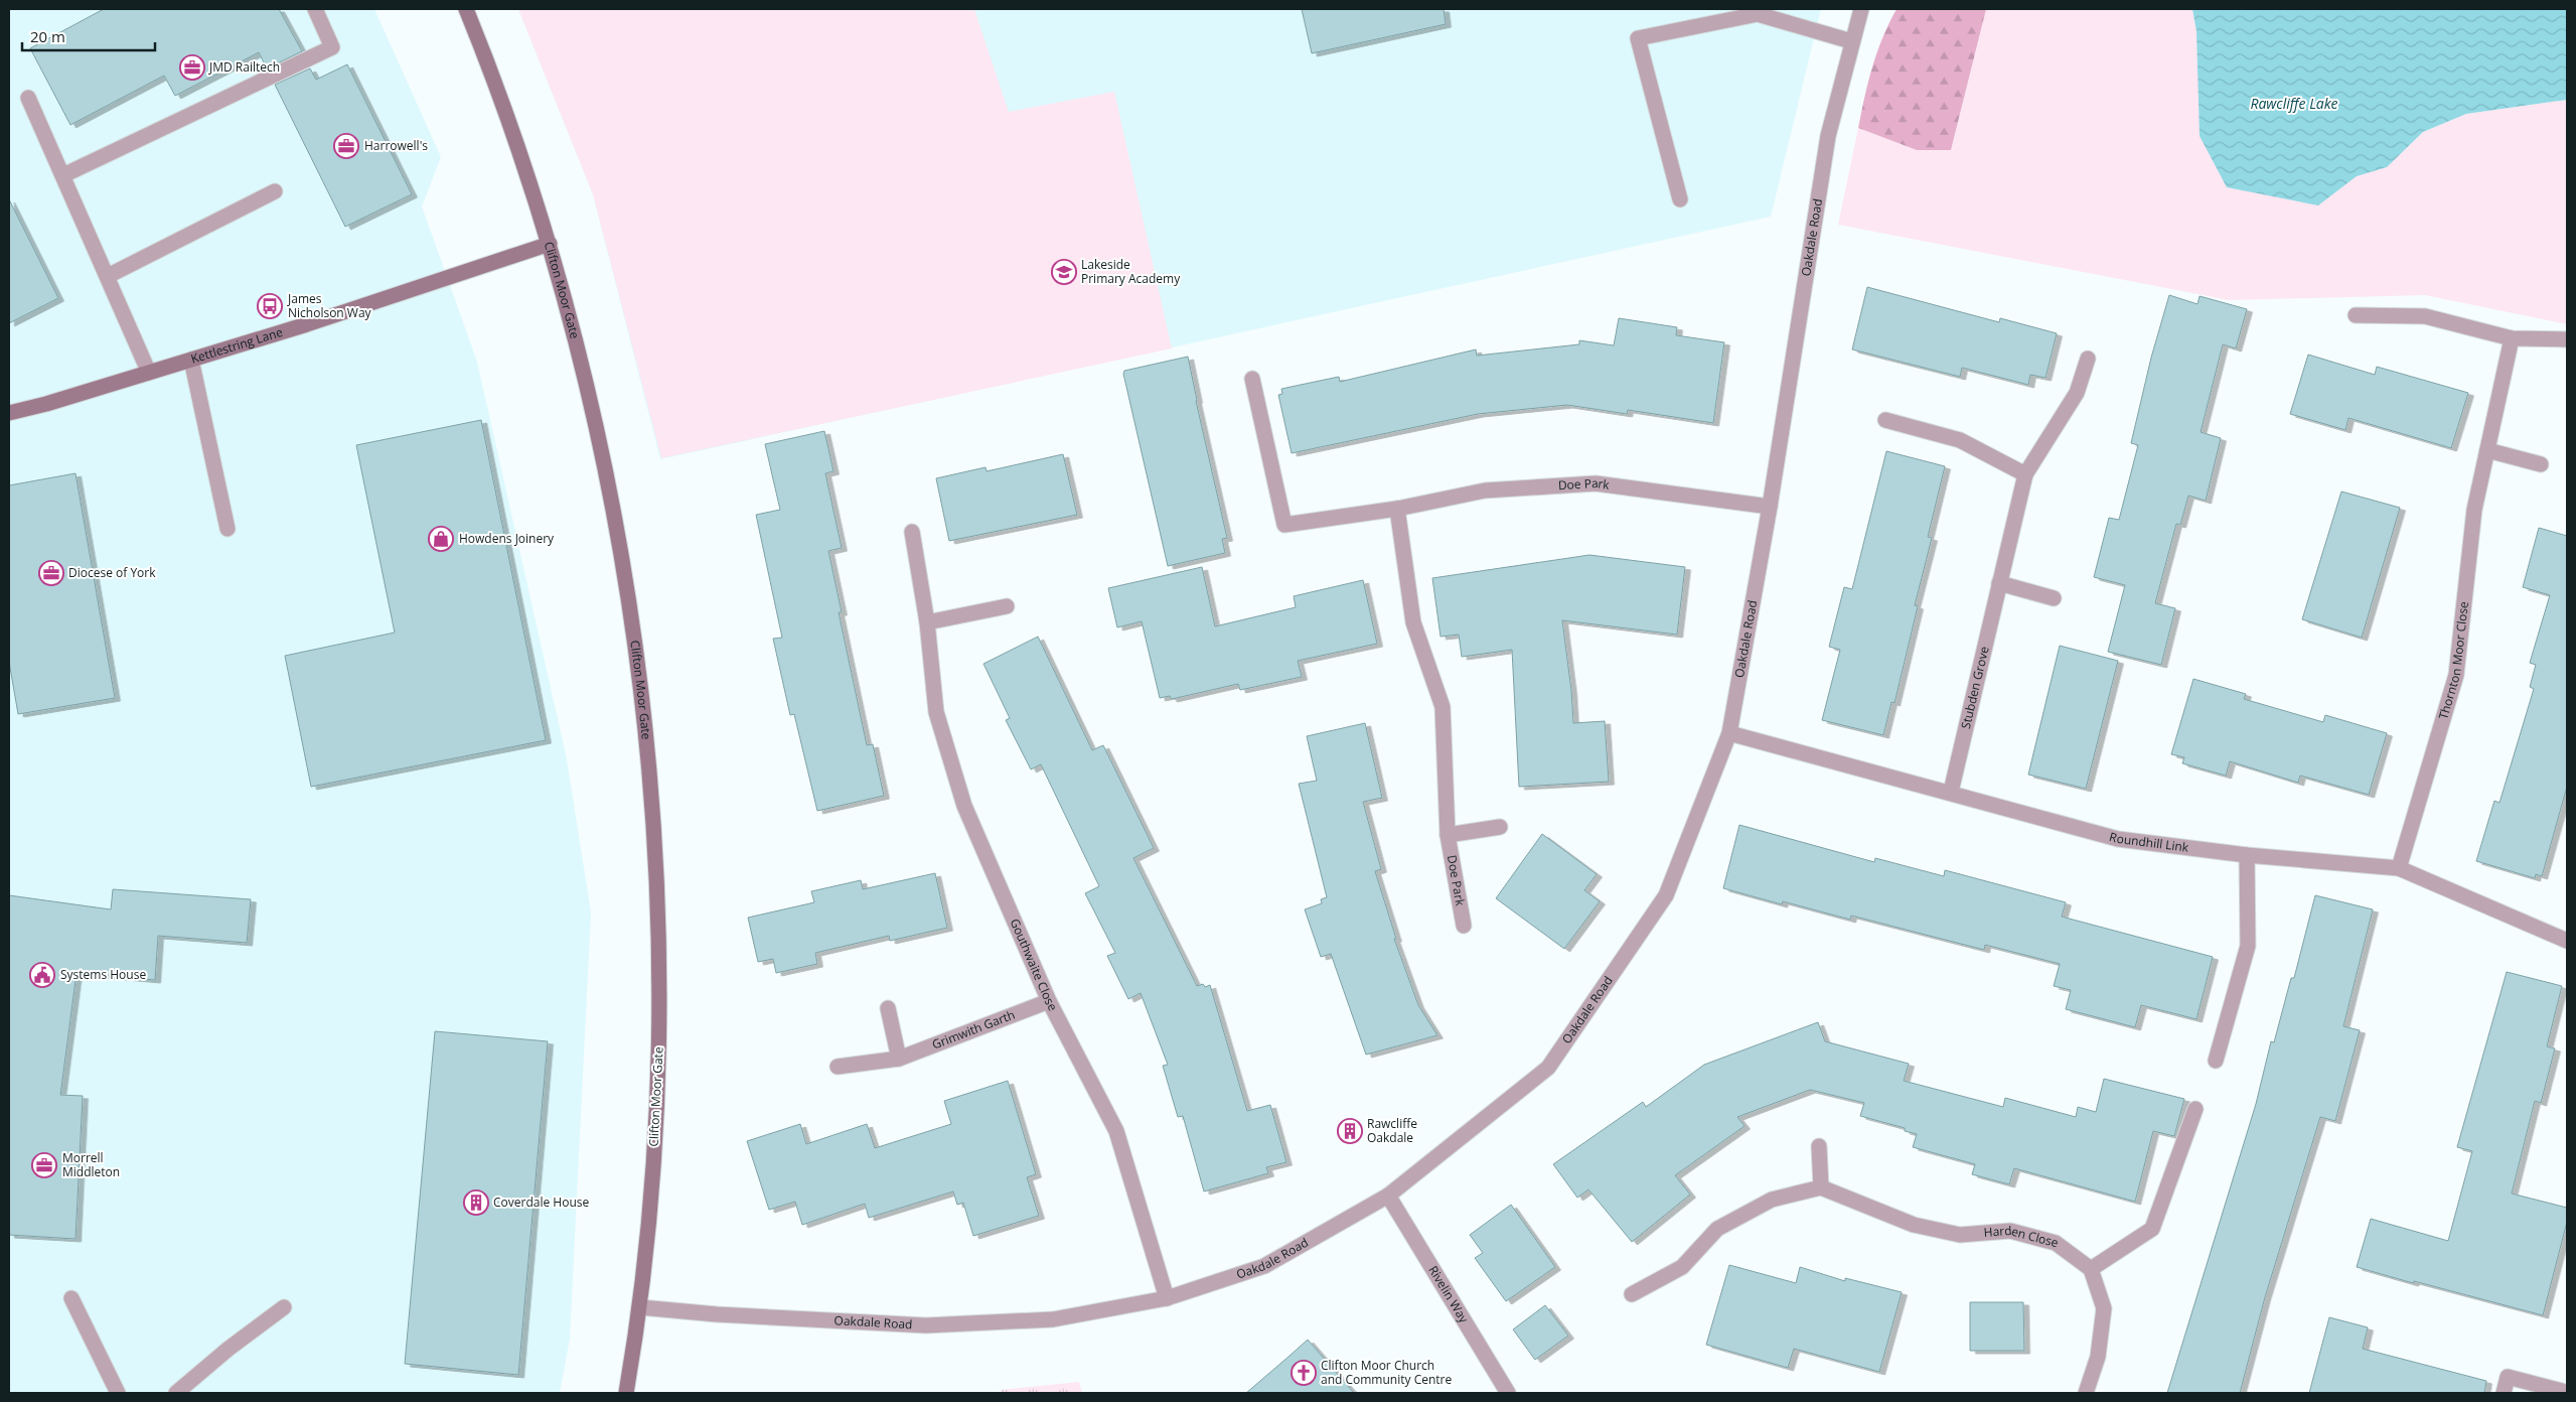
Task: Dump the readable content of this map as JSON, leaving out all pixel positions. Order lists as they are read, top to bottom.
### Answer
{
  "streets": {
    "street": [
      "Oakdale Road",
      "Clifton Moor Gate",
      "Kettlestring Lane",
      "Doe Park",
      "Thornton Moor Close",
      "Stubden Grove",
      "Roundhill Link",
      "Gouthwaite Close",
      "Grimwith Garth",
      "Harden Close",
      "Rivelin Way"
    ]
  },
  "crossings": [
    ["Oakdale Road", "Clifton Moor Gate"],
    ["Oakdale Road", "Doe Park"],
    ["Oakdale Road", "Roundhill Link"],
    ["Oakdale Road", "Gouthwaite Close"],
    ["Oakdale Road", "Rivelin Way"],
    ["Clifton Moor Gate", "Kettlestring Lane"],
    ["Thornton Moor Close", "Roundhill Link"],
    ["Stubden Grove", "Roundhill Link"],
    ["Gouthwaite Close", "Grimwith Garth"]
  ],
  "water": ["Rawcliffe Lake"],
  "places": {
    "office": [
      "JMD Railtech",
      "Harrowell's",
      "Diocese of York",
      "Morrell Middleton"
    ],
    "school or university": ["Lakeside Primary Academy"],
    "bus stop": ["James Nicholson Way"],
    "shop": ["Howdens Joinery"],
    "public building": ["Systems House"],
    "building": ["Rawcliffe Oakdale", "Coverdale House"],
    "church": ["Clifton Moor Church and Community Centre"]
  },
  "scale_bar": "20 m"
}
